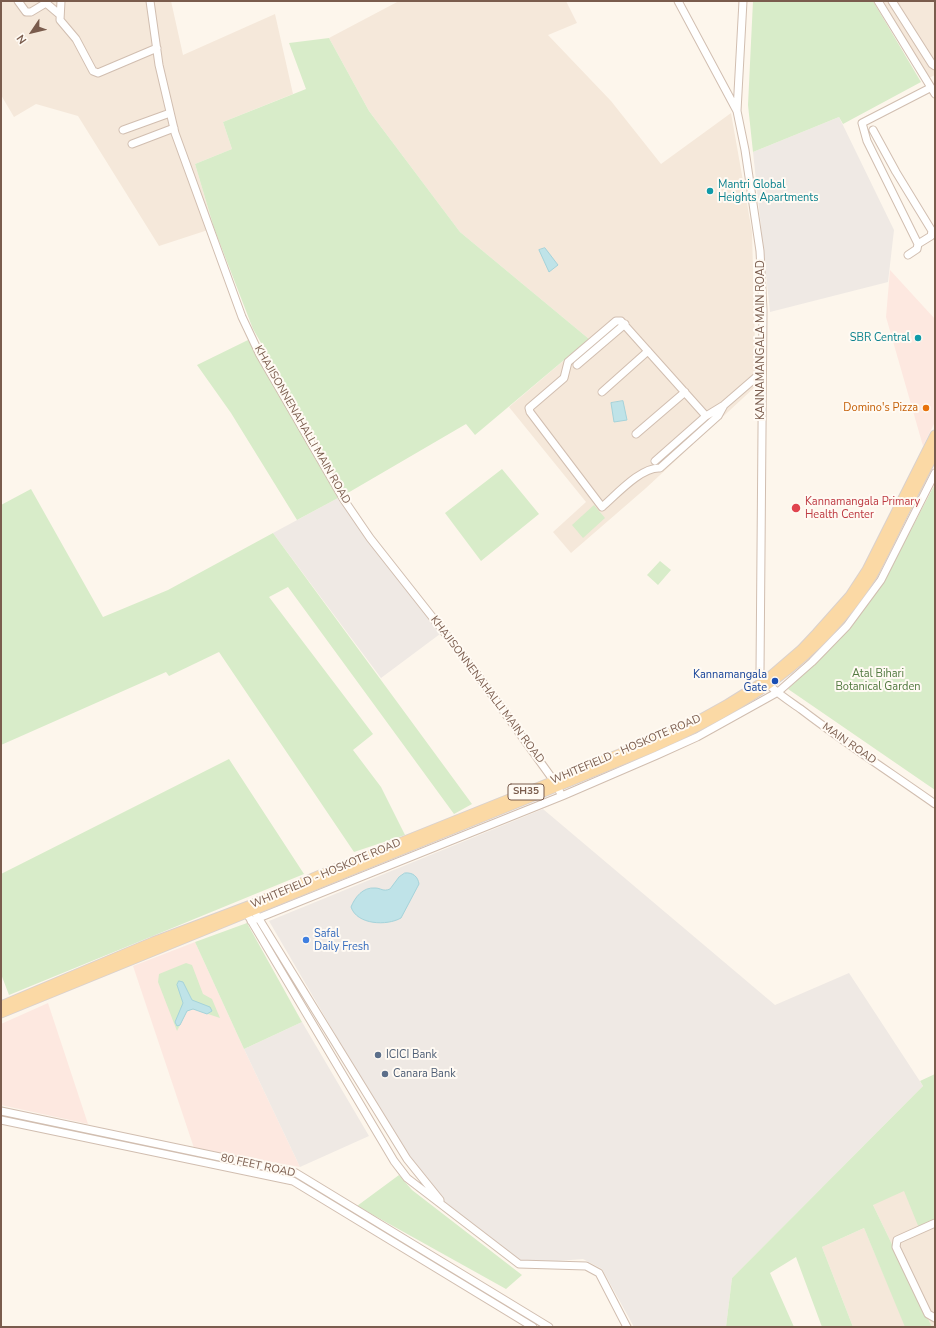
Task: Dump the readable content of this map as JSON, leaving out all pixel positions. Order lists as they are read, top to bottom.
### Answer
{
  "streets": {
    "main road": ["WHITEFIELD - HOSKOTE ROAD", "SH35"],
    "street": [
      "KANNAMANGALA MAIN ROAD",
      "KHAJISONNENAHALLI MAIN ROAD",
      "MAIN ROAD",
      "80 FEET ROAD"
    ]
  },
  "crossings": [
    ["KANNAMANGALA MAIN ROAD", "MAIN ROAD"],
    ["KANNAMANGALA MAIN ROAD", "WHITEFIELD - HOSKOTE ROAD"],
    ["KHAJISONNENAHALLI MAIN ROAD", "WHITEFIELD - HOSKOTE ROAD"],
    ["MAIN ROAD", "WHITEFIELD - HOSKOTE ROAD"]
  ],
  "parks": ["Atal Bihari Botanical Garden"],
  "places": [
    "Mantri Global Heights Apartments",
    "SBR Central",
    "Domino's Pizza",
    "Kannamangala Primary Health Center",
    "Kannamangala Gate",
    "Safal Daily Fresh",
    "ICICI Bank",
    "Canara Bank"
  ],
  "north": "bottom left"
}
